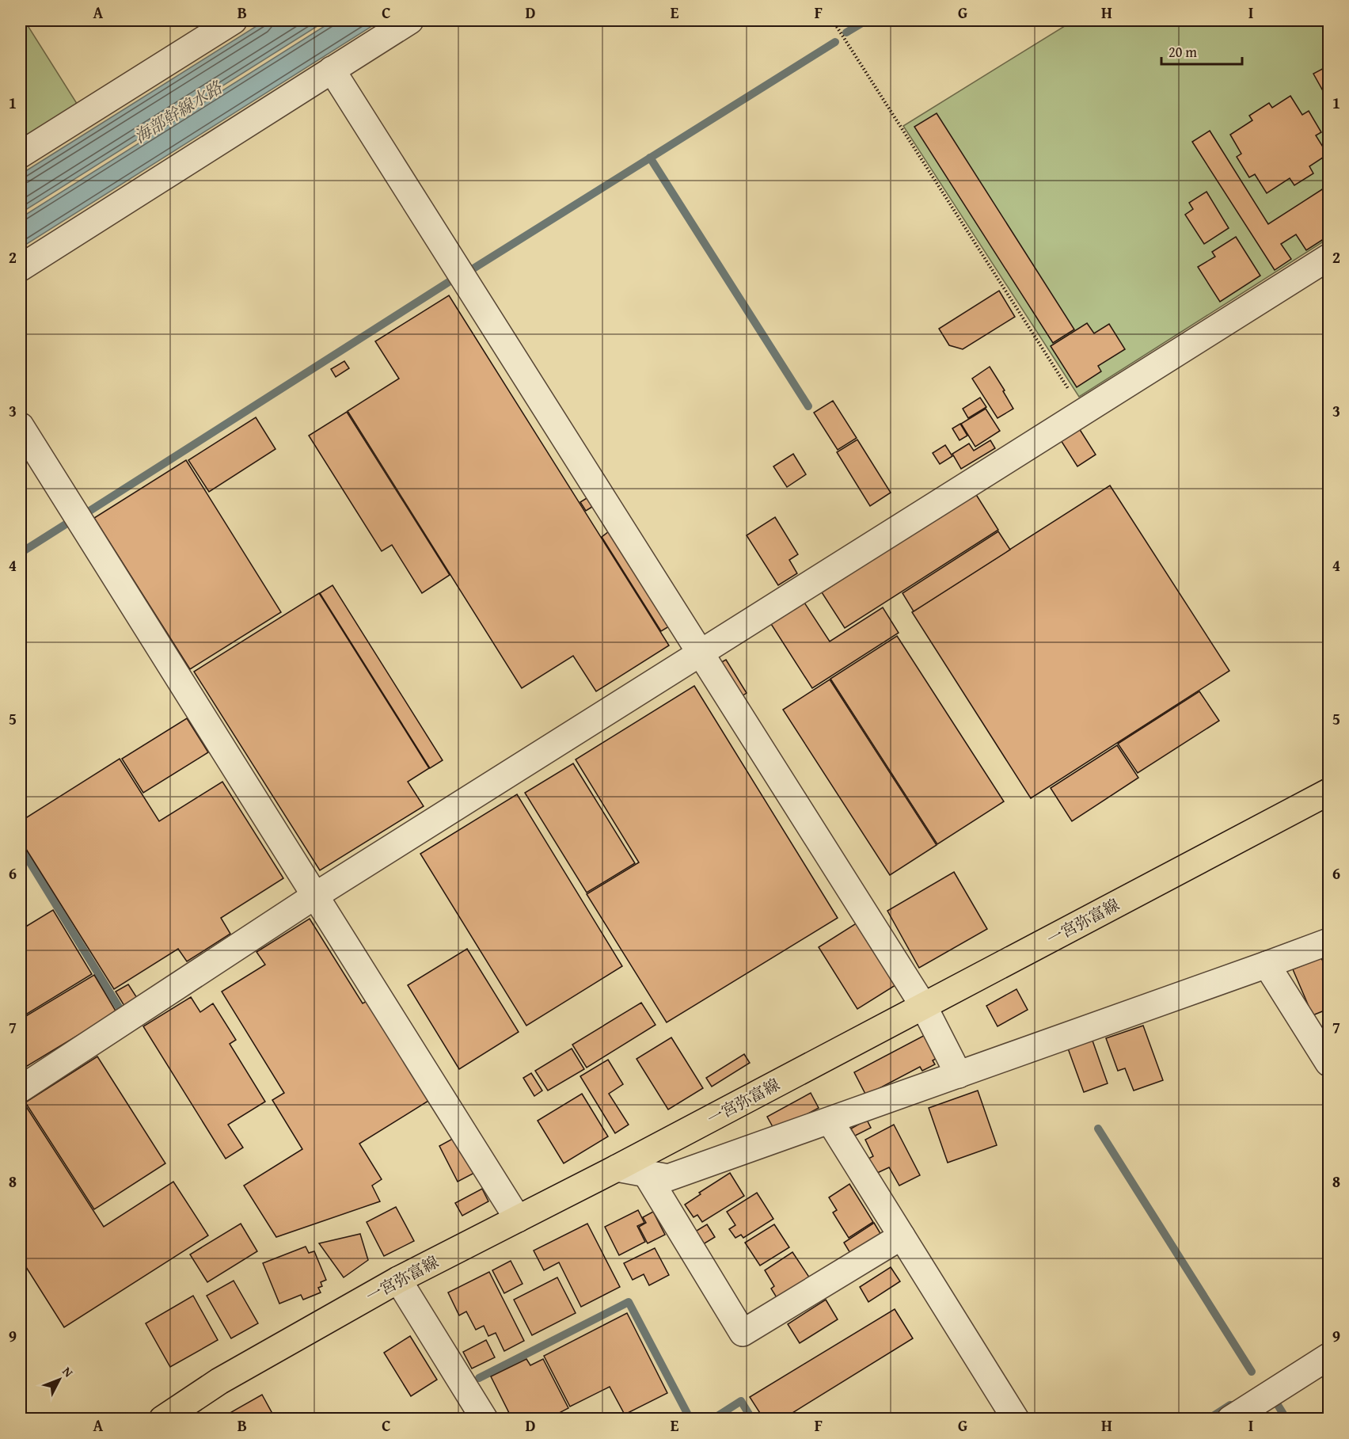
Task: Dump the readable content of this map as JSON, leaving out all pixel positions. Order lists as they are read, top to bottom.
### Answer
{
  "streets": {
    "main road": ["一宮弥富線"]
  },
  "water": ["海部幹線水路"],
  "scale_bar": "20 m",
  "north": "top right",
  "grid": {
    "columns": [
      "A",
      "B",
      "C",
      "D",
      "E",
      "F",
      "G",
      "H",
      "I"
    ],
    "rows": [
      "1",
      "2",
      "3",
      "4",
      "5",
      "6",
      "7",
      "8",
      "9"
    ]
  }
}
